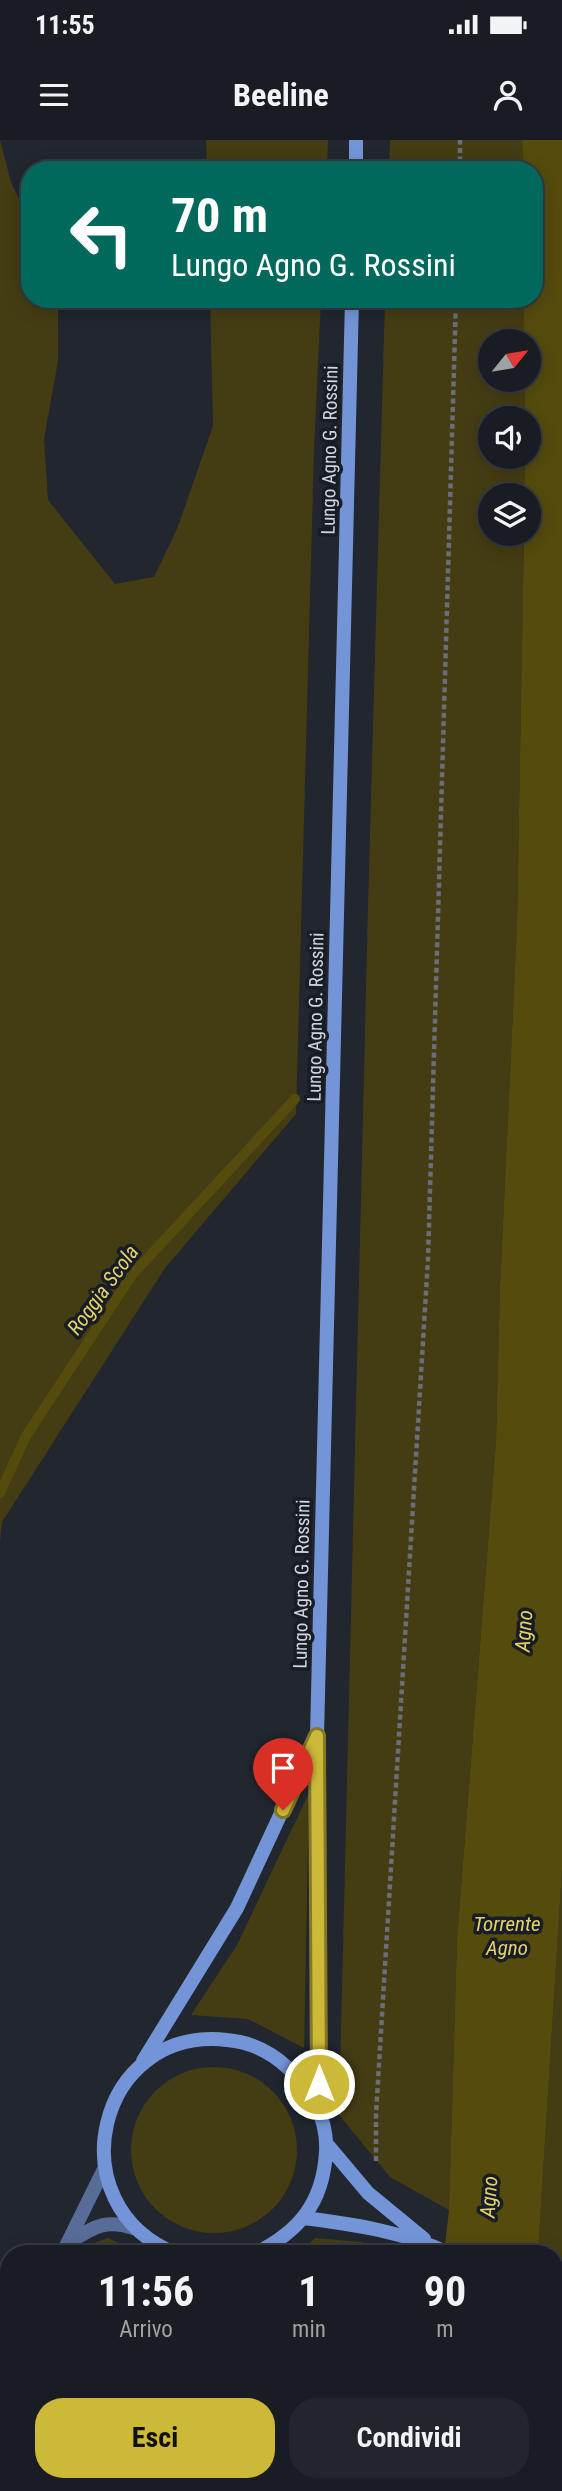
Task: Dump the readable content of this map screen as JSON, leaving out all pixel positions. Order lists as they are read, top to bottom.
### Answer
{
  "streets": {
    "main road": ["Lungo Agno G. Rossini"]
  },
  "water": ["Roggia Scola", "Agno", "Torrente Agno"],
  "north": "top right",
  "page": {
    "status": "11:55",
    "header": "Beeline",
    "turn": ["70 m", "Lungo Agno G. Rossini"],
    "eta": [
      "11:56",
      "Arrivo",
      "1",
      "min",
      "90",
      "m"
    ],
    "buttons": ["Esci", "Condividi"]
  }
}
